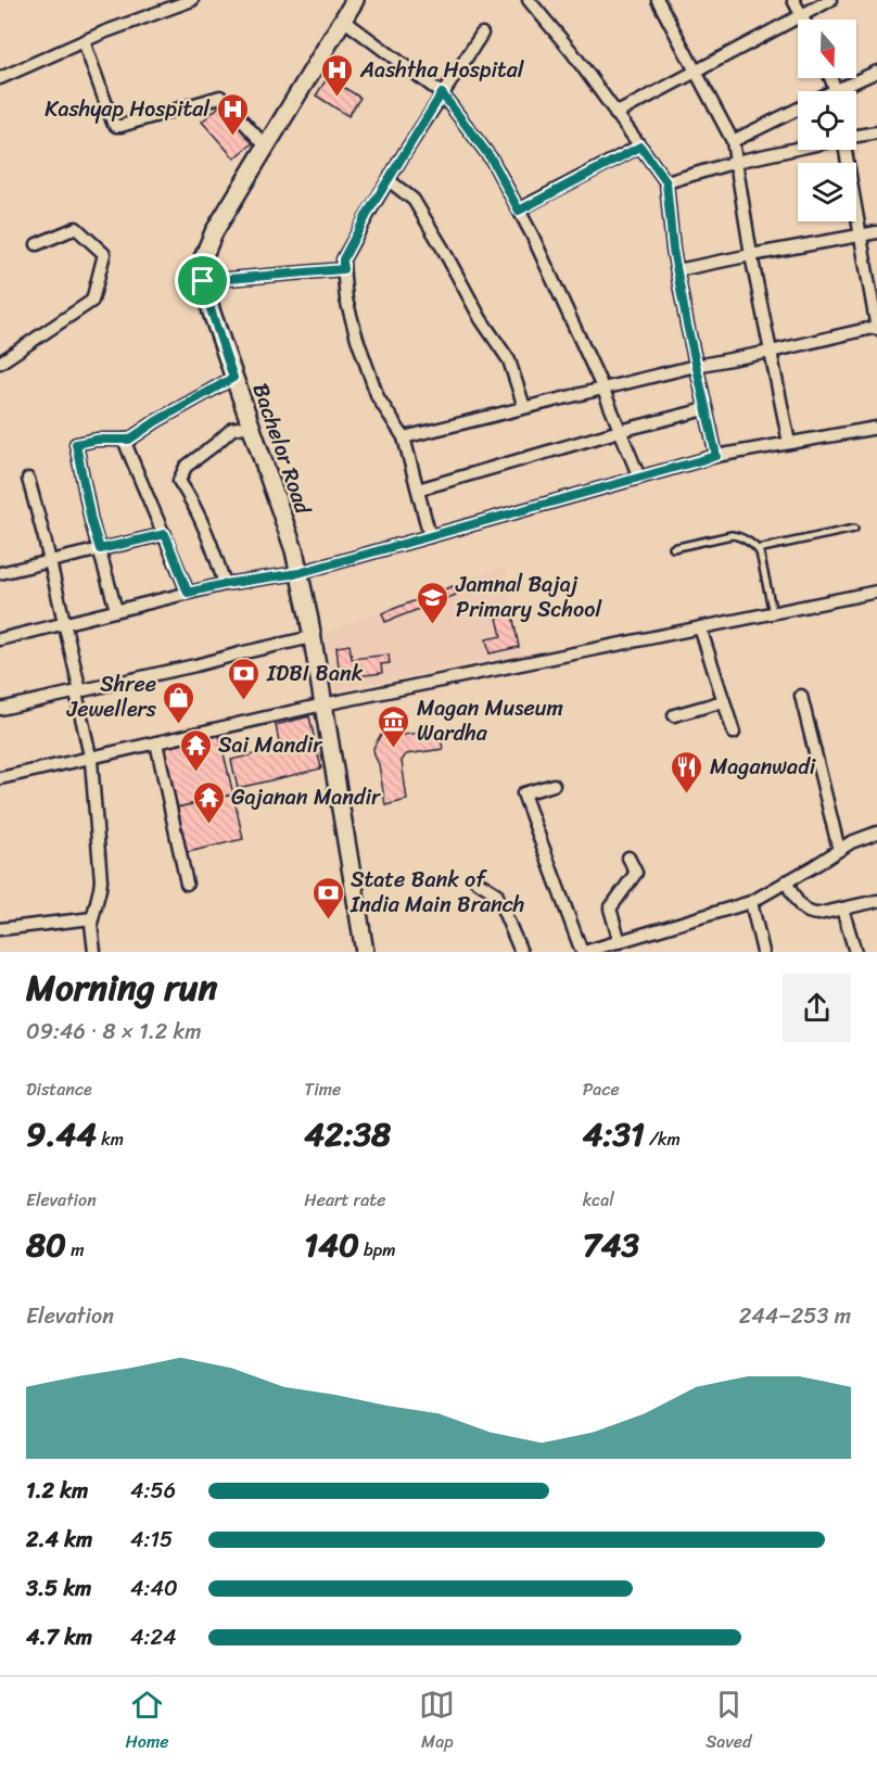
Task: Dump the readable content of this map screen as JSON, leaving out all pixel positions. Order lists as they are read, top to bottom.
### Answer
{
  "streets": {
    "main road": ["Bachelor Road"]
  },
  "places": {
    "hospital": ["Aashtha Hospital", "Kashyap Hospital"],
    "school or university": ["Jamnal Bajaj Primary School"],
    "bank": ["IDBI Bank", "State Bank of India Main Branch"],
    "shop": ["Shree Jewellers"],
    "museum": ["Magan Museum Wardha"],
    "temple": ["Sai Mandir", "Gajanan Mandir"],
    "restaurant": ["Maganwadi"]
  },
  "north": "bottom",
  "page": {
    "heading": ["Morning run", "09:46 · 8 × 1.2 km"],
    "stats": [
      ["Distance", "9.44 km"],
      ["Time", "42:38"],
      ["Pace", "4:31 /km"],
      ["Elevation", "80 m"],
      ["Heart rate", "140 bpm"],
      ["kcal", "743"]
    ],
    "chart": ["Elevation", "244–253 m"],
    "list": [
      {
        "name": "1.2 km",
        "note": "4:56"
      },
      {
        "name": "2.4 km",
        "note": "4:15"
      },
      {
        "name": "3.5 km",
        "note": "4:40"
      },
      {
        "name": "4.7 km",
        "note": "4:24"
      }
    ],
    "tabs": ["Home", "Map", "Saved"]
  }
}
